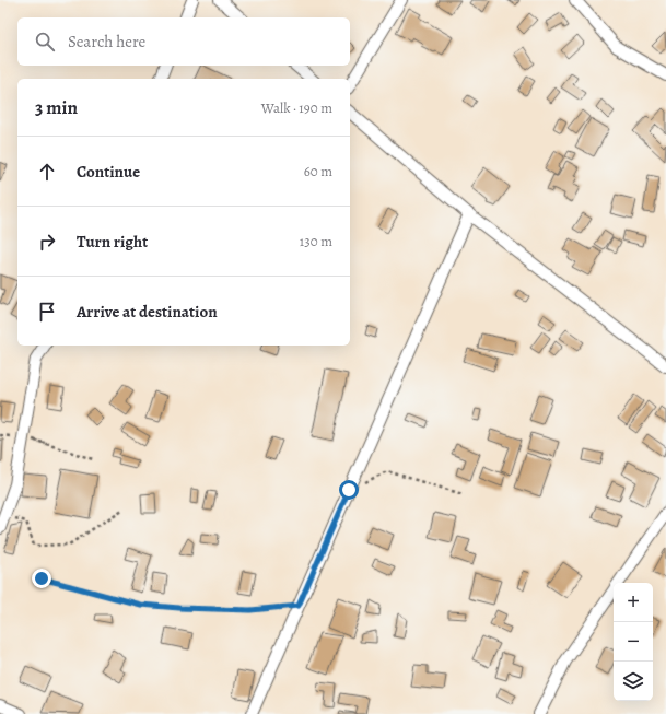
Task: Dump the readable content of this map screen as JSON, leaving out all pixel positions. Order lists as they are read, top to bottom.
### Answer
{
  "page": {
    "search": "Search here",
    "heading": ["3 min", "Walk · 190 m"],
    "list": [
      ["Continue", "60 m"],
      ["Turn right", "130 m"],
      "Arrive at destination"
    ],
    "map_buttons": ["+", "−"]
  }
}
